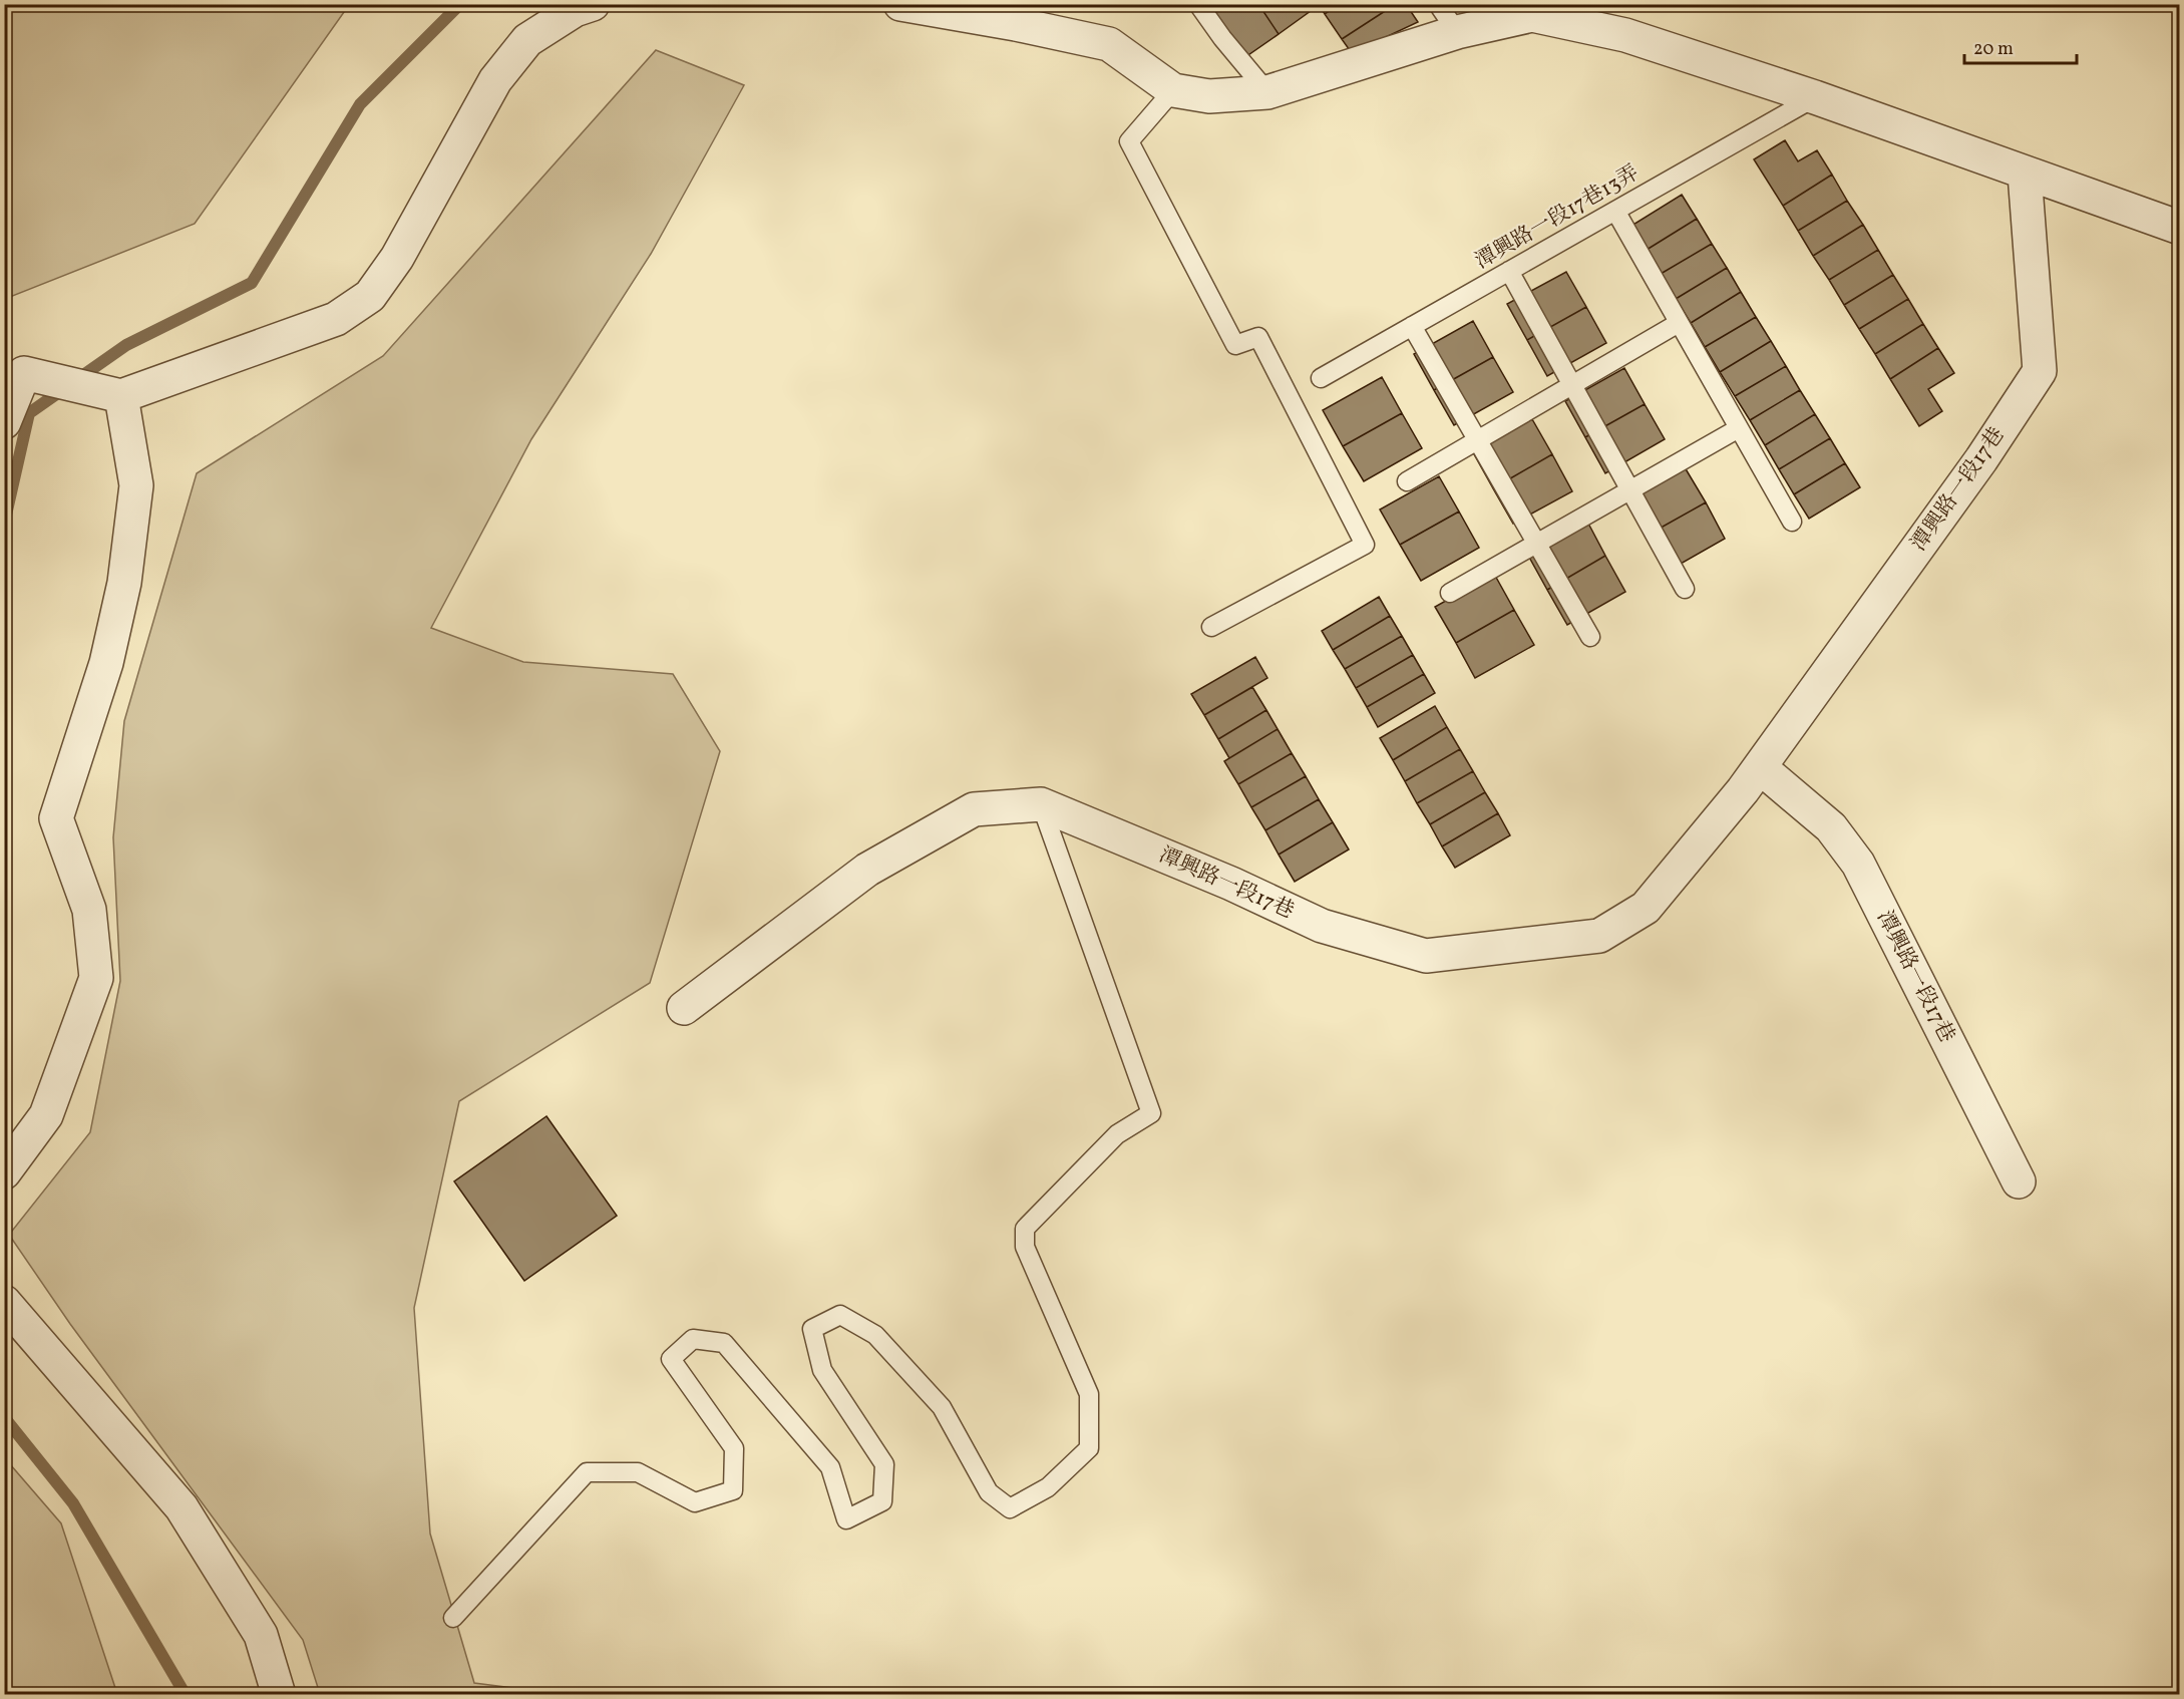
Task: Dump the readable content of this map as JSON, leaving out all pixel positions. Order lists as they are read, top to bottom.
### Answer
{
  "streets": {
    "street": ["潭興路一段17巷"],
    "lane": ["潭興路一段17巷13弄"]
  },
  "scale_bar": "20 m"
}
